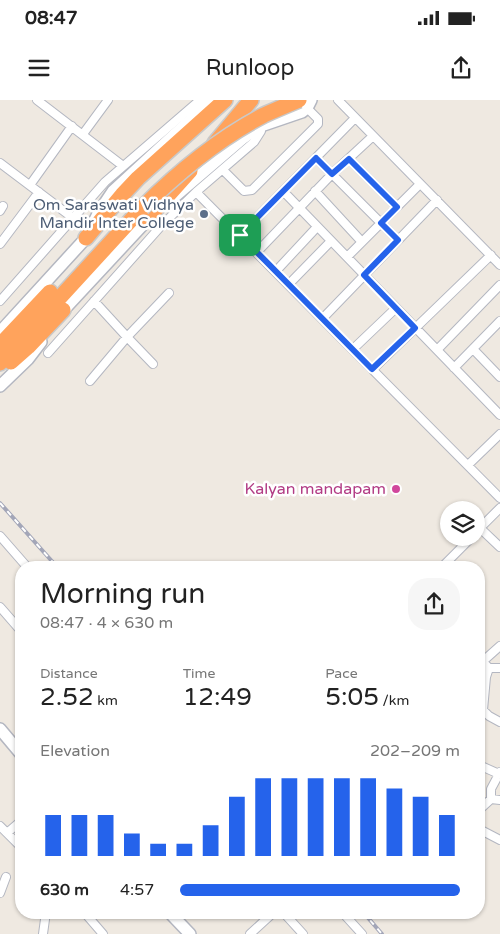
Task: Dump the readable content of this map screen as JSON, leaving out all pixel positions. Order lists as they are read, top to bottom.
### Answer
{
  "places": ["Om Saraswati Vidhya Mandir Inter College", "Kalyan mandapam"],
  "page": {
    "status": "08:47",
    "header": "Runloop",
    "heading": ["Morning run", "08:47 · 4 × 630 m"],
    "stats": [
      ["Distance", "2.52 km"],
      ["Time", "12:49"],
      ["Pace", "5:05 /km"]
    ],
    "chart": ["Elevation", "202–209 m"],
    "list": [
      {
        "name": "630 m",
        "note": "4:57"
      }
    ]
  }
}
